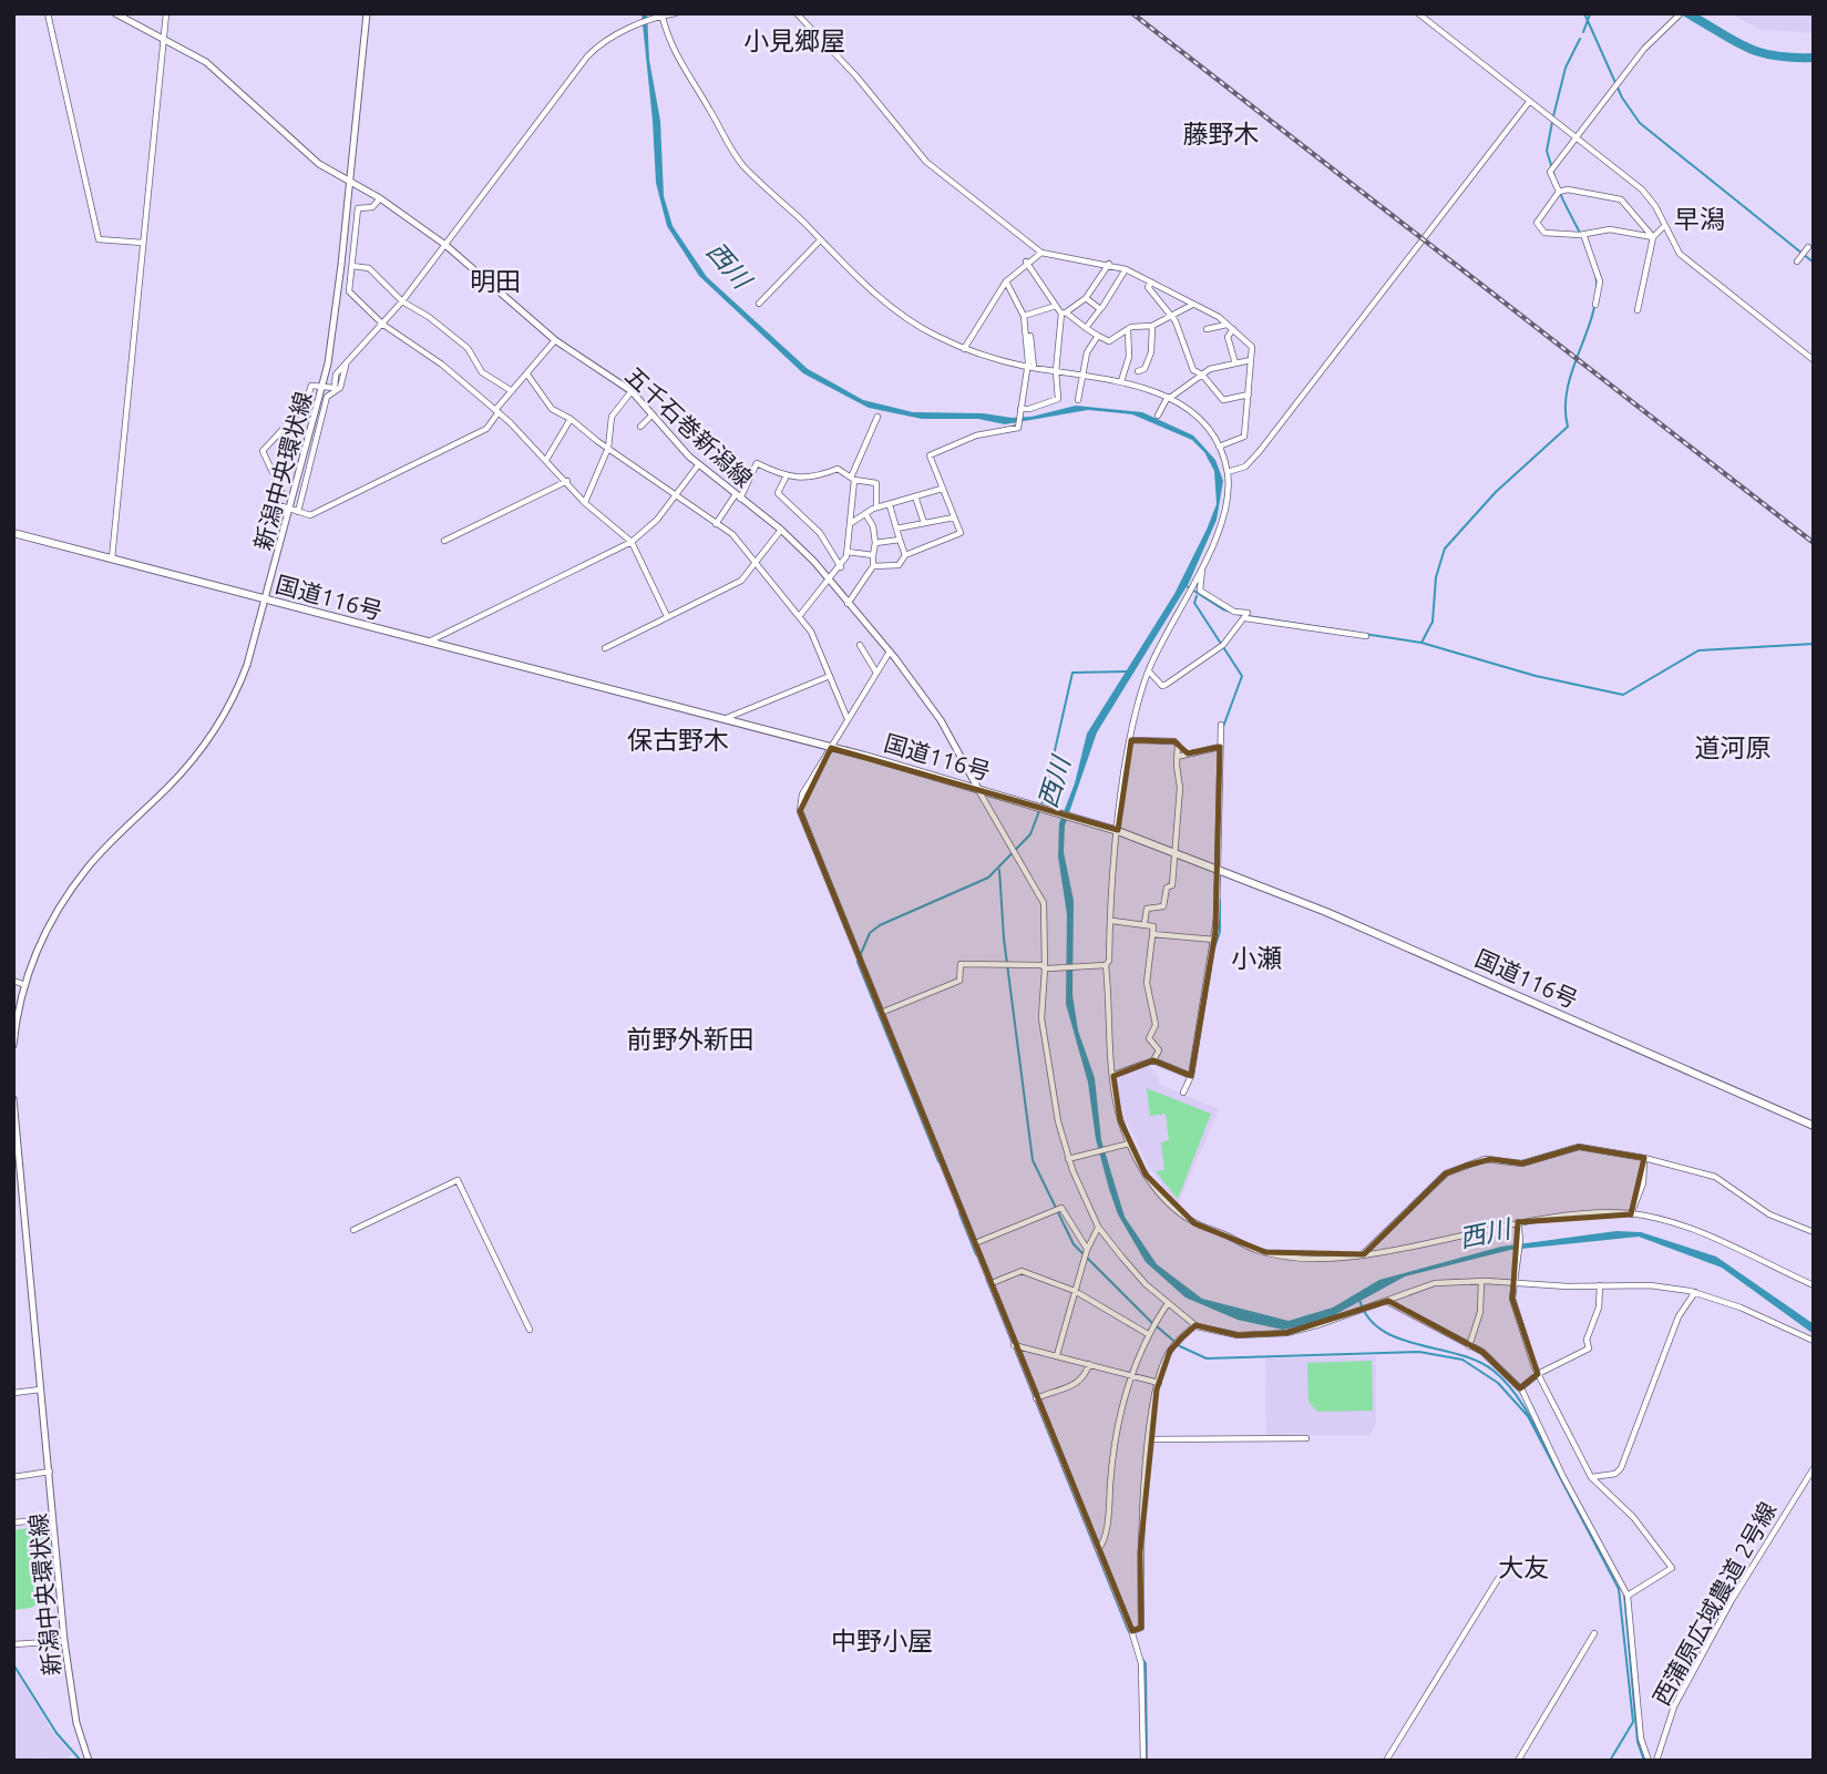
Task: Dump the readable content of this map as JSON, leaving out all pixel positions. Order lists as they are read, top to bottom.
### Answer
{
  "streets": {
    "highway": ["国道116号"],
    "main road": ["五千石巻新潟線", "新潟中央環状線"],
    "street": ["西蒲原広域農道 2号線"]
  },
  "crossings": [
    ["五千石巻新潟線", "新潟中央環状線"],
    ["五千石巻新潟線", "国道116号"],
    ["新潟中央環状線", "国道116号"]
  ],
  "districts": [
    "小見郷屋",
    "藤野木",
    "早潟",
    "明田",
    "保古野木",
    "道河原",
    "小瀬",
    "前野外新田",
    "大友",
    "中野小屋"
  ],
  "water": ["西川"]
}
